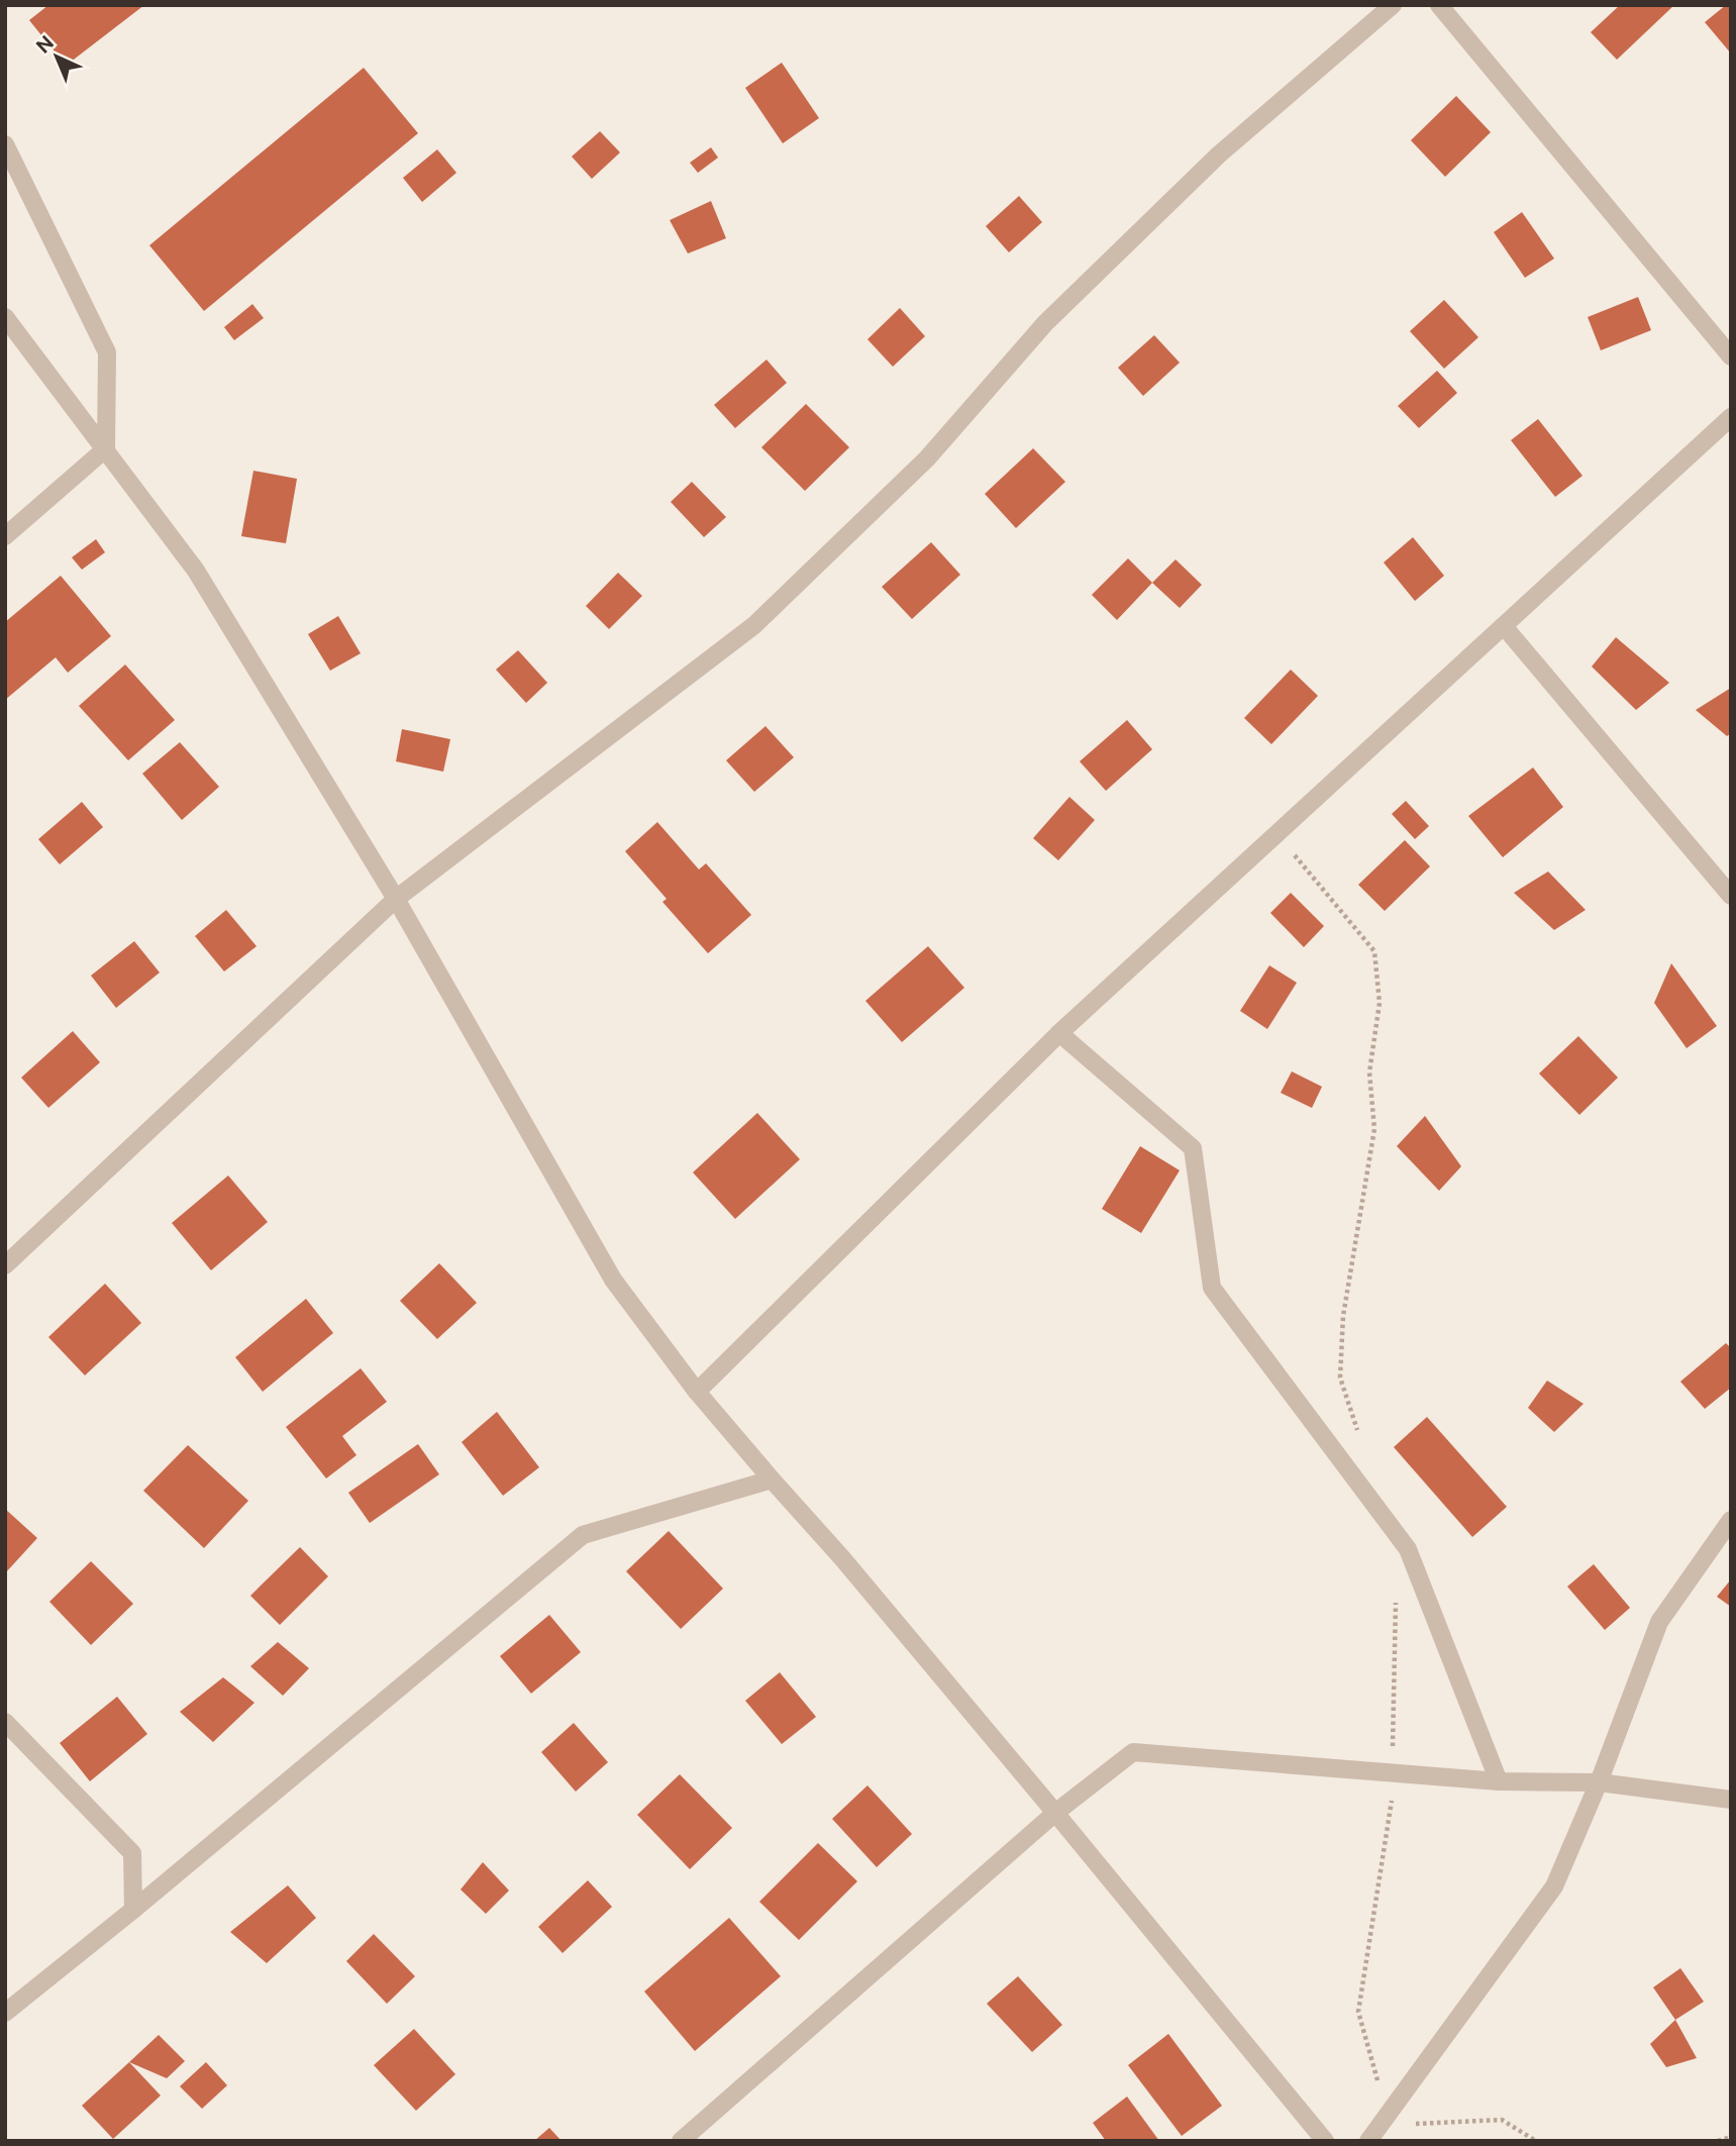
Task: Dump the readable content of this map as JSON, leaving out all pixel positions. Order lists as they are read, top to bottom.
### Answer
{
  "north": "top left"
}
